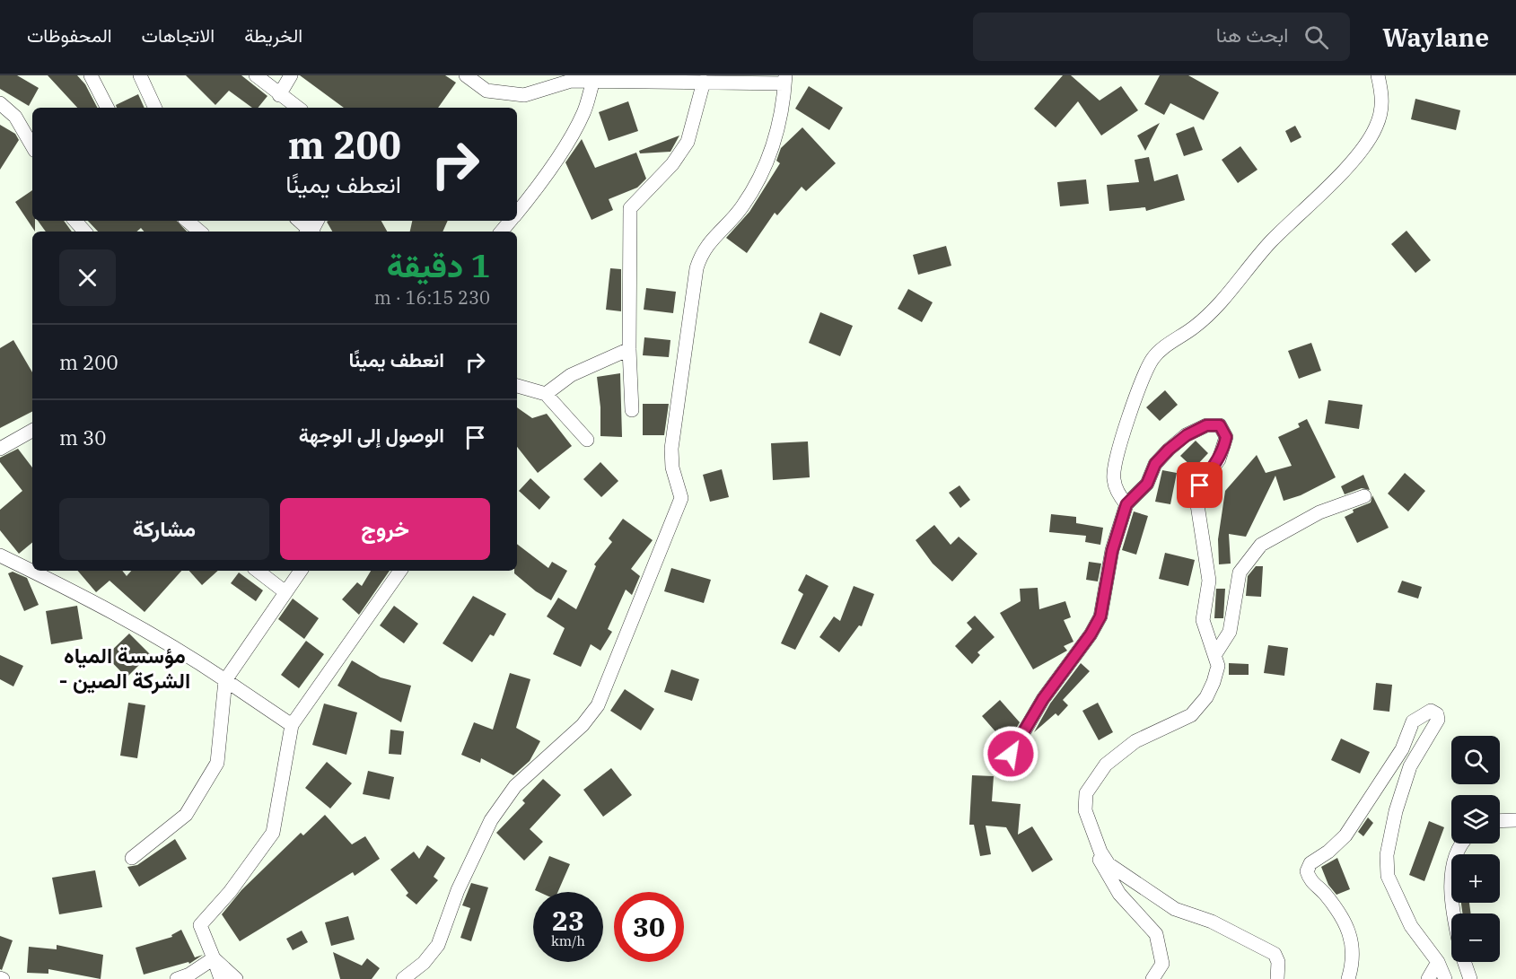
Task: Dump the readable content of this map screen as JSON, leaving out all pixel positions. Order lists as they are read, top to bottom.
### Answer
{
  "districts": ["مؤسسة المياه - الشركة الصين"],
  "page": {
    "header": "Waylane",
    "search": "ابحث هنا",
    "nav": ["الخريطة", "الاتجاهات", "المحفوظات"],
    "turn": ["200 m", "انعطف يمينًا"],
    "heading": ["1 دقيقة", "230 m · 16:15"],
    "list": [
      {
        "name": "انعطف يمينًا",
        "value": "200 m"
      },
      {
        "name": "الوصول إلى الوجهة",
        "value": "30 m"
      }
    ],
    "buttons": ["خروج", "مشاركة"],
    "map_buttons": ["+", "−"],
    "speed": "23 km/h",
    "limit": "30"
  }
}
